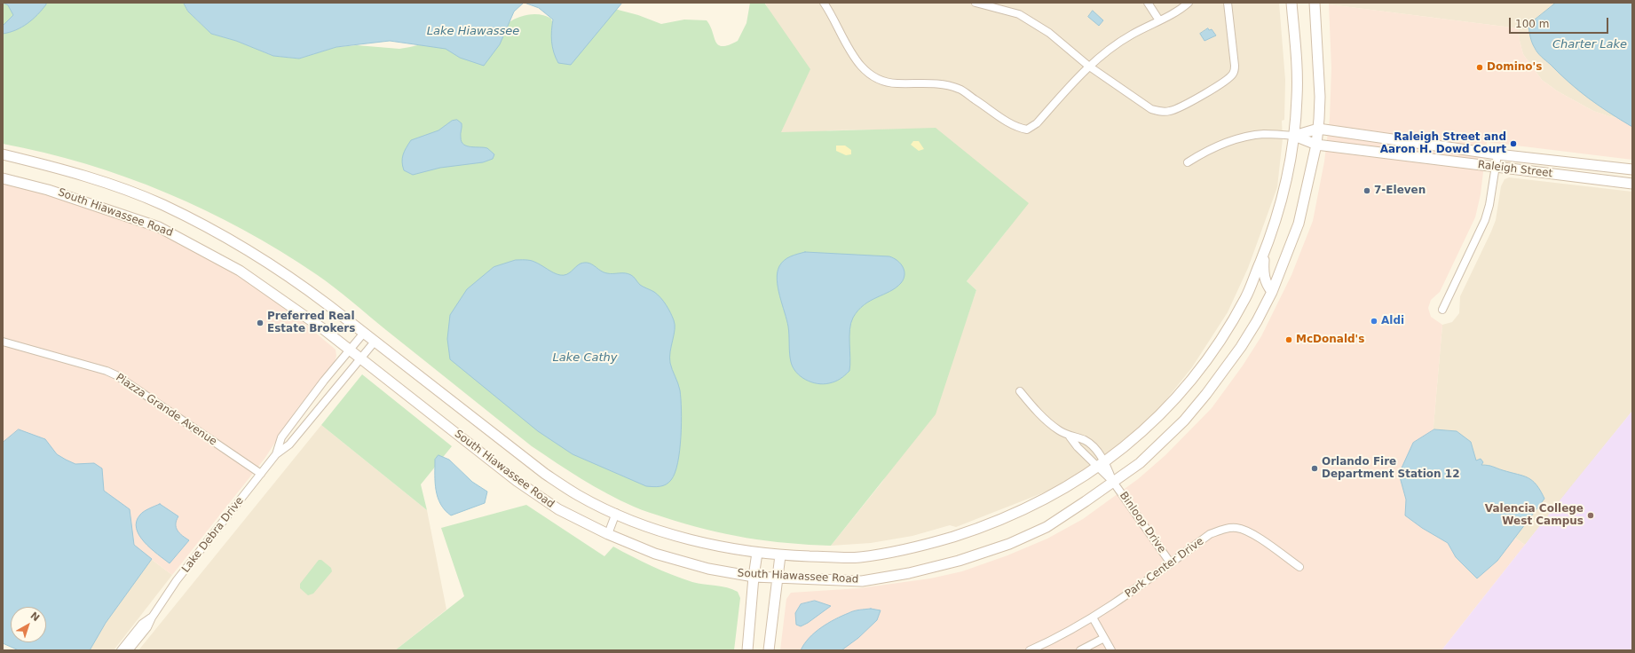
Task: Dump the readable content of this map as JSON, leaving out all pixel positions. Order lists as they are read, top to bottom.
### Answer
{
  "streets": {
    "street": [
      "Raleigh Street",
      "South Hiawassee Road",
      "Piazza Grande Avenue",
      "Binloop Drive",
      "Lake Debra Drive",
      "Park Center Drive"
    ]
  },
  "crossings": [
    ["Raleigh Street", "South Hiawassee Road"],
    ["South Hiawassee Road", "Binloop Drive"],
    ["South Hiawassee Road", "Lake Debra Drive"],
    ["Piazza Grande Avenue", "Lake Debra Drive"],
    ["Binloop Drive", "Park Center Drive"]
  ],
  "water": ["Lake Hiawassee", "Charter Lake", "Lake Cathy"],
  "places": [
    "Domino's",
    "Raleigh Street and Aaron H. Dowd Court",
    "7-Eleven",
    "Aldi",
    "Preferred Real Estate Brokers",
    "McDonald's",
    "Orlando Fire Department Station 12",
    "Valencia College West Campus"
  ],
  "scale_bar": "100 m",
  "north": "top right"
}
